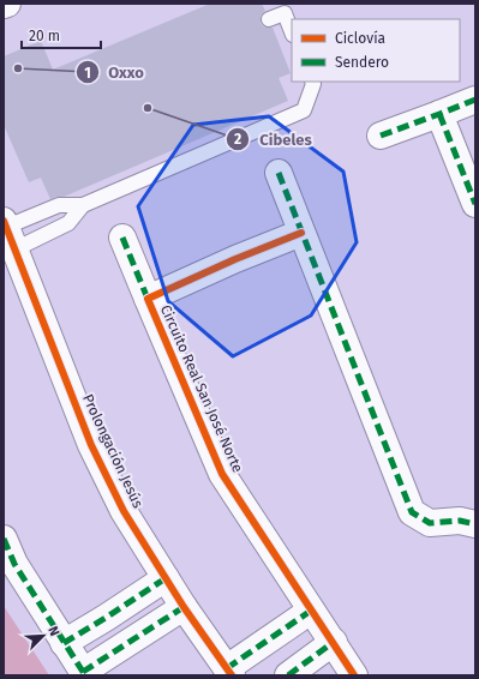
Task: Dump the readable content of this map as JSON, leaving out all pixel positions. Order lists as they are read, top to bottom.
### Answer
{
  "streets": {
    "street": ["Circuito Real San José Norte", "Prolongación Jesús"]
  },
  "places": ["Oxxo", "Cibeles"],
  "legend": ["Ciclovía", "Sendero"],
  "scale_bar": "20 m",
  "north": "top right"
}
